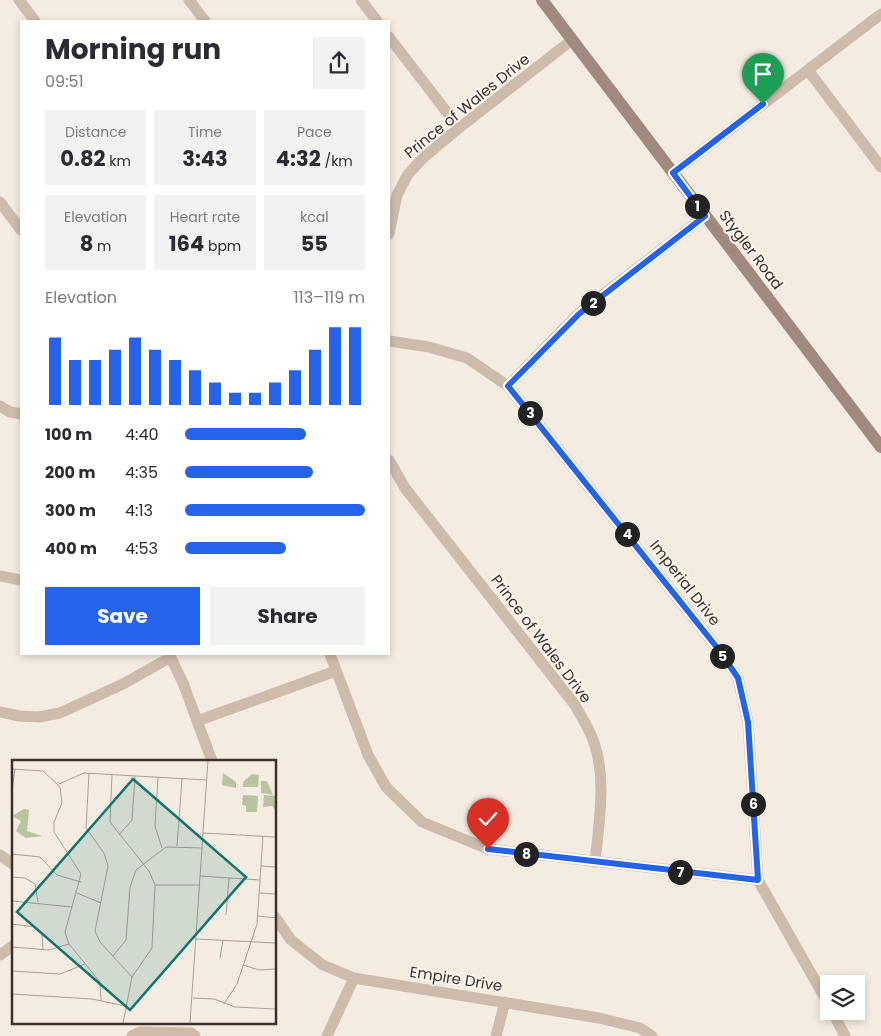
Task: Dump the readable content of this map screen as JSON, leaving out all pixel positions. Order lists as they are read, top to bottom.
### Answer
{
  "streets": {
    "main road": ["Stygler Road"],
    "street": ["Prince of Wales Drive", "Imperial Drive", "Empire Drive"]
  },
  "crossings": [
    ["Prince of Wales Drive", "Stygler Road"]
  ],
  "page": {
    "heading": ["Morning run", "09:51"],
    "stats": [
      ["Distance", "0.82 km"],
      ["Time", "3:43"],
      ["Pace", "4:32 /km"],
      ["Elevation", "8 m"],
      ["Heart rate", "164 bpm"],
      ["kcal", "55"]
    ],
    "pins": [
      "1",
      "2",
      "3",
      "4",
      "5",
      "6",
      "8",
      "7"
    ],
    "chart": ["Elevation", "113–119 m"],
    "list": [
      {
        "name": "100 m",
        "note": "4:40"
      },
      {
        "name": "200 m",
        "note": "4:35"
      },
      {
        "name": "300 m",
        "note": "4:13"
      },
      {
        "name": "400 m",
        "note": "4:53"
      }
    ],
    "buttons": ["Save", "Share"]
  }
}
